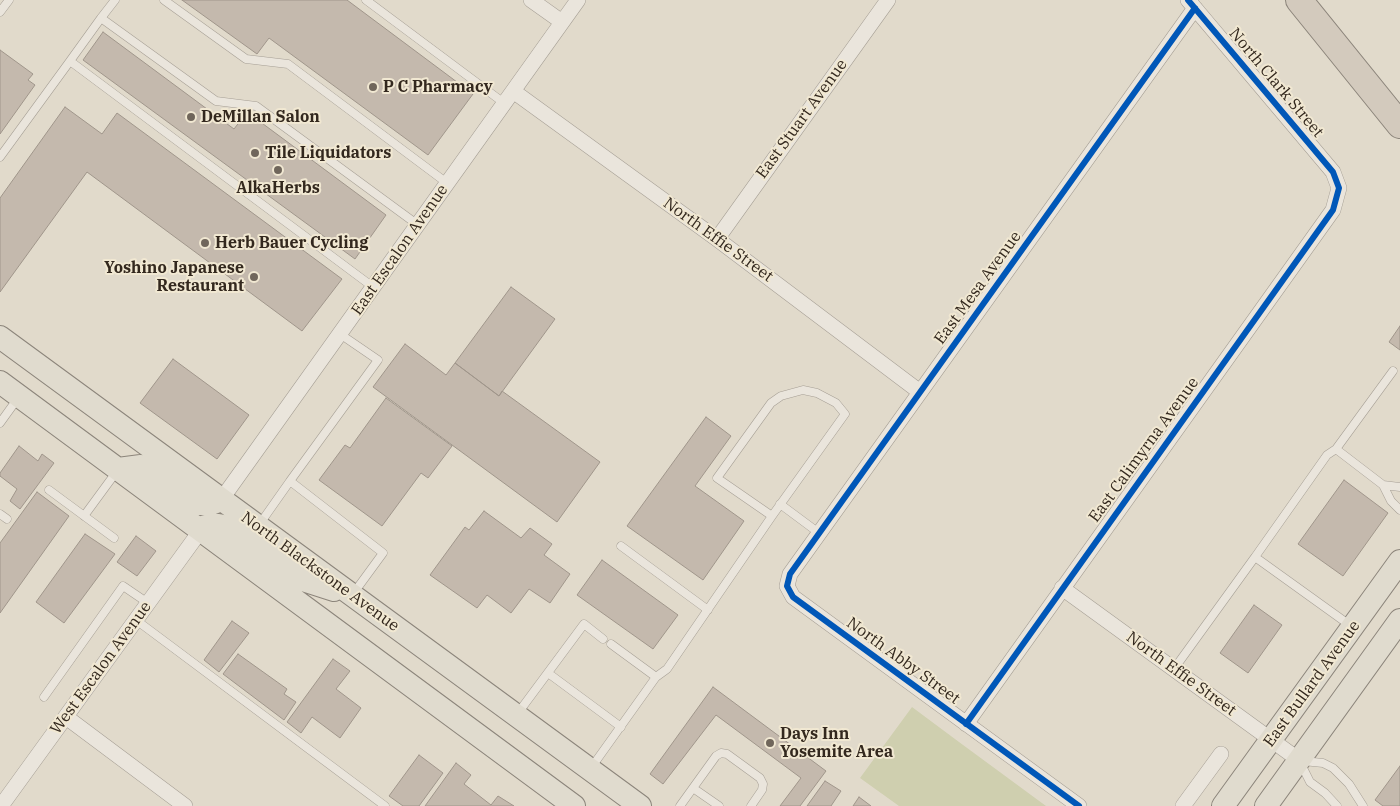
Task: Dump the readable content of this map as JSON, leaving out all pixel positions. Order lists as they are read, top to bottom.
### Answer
{
  "streets": {
    "main road": ["North Blackstone Avenue", "East Bullard Avenue"],
    "street": [
      "North Clark Street",
      "East Stuart Avenue",
      "North Effie Street",
      "East Escalon Avenue",
      "East Mesa Avenue",
      "East Calimyrna Avenue",
      "North Abby Street",
      "West Escalon Avenue"
    ]
  },
  "crossings": [
    ["North Clark Street", "East Mesa Avenue"],
    ["North Clark Street", "East Calimyrna Avenue"],
    ["East Stuart Avenue", "North Effie Street"],
    ["North Effie Street", "East Escalon Avenue"],
    ["North Effie Street", "East Mesa Avenue"],
    ["North Effie Street", "East Calimyrna Avenue"],
    ["North Effie Street", "East Bullard Avenue"],
    ["East Escalon Avenue", "North Blackstone Avenue"],
    ["East Mesa Avenue", "North Abby Street"],
    ["East Calimyrna Avenue", "North Abby Street"]
  ],
  "places": [
    "P C Pharmacy",
    "DeMillan Salon",
    "Tile Liquidators",
    "AlkaHerbs",
    "Herb Bauer Cycling",
    "Yoshino Japanese Restaurant",
    "Days Inn Yosemite Area"
  ]
}
